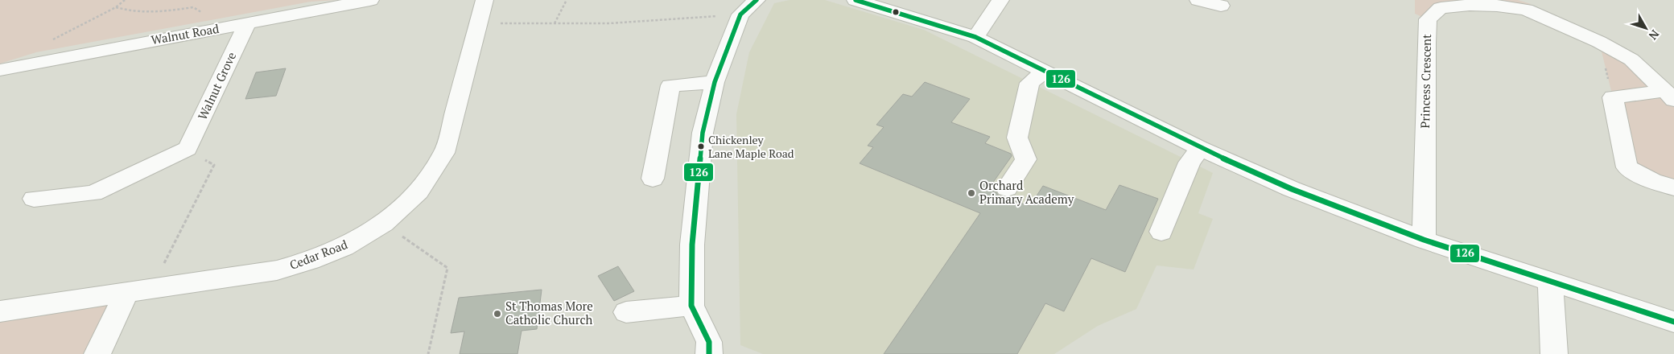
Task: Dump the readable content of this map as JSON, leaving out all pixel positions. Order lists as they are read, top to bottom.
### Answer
{
  "streets": {
    "street": [
      "Walnut Road",
      "Princess Crescent",
      "Walnut Grove",
      "Cedar Road"
    ]
  },
  "crossings": [
    ["Walnut Road", "Walnut Grove"]
  ],
  "places": ["Chickenley Lane Maple Road", "Orchard Primary Academy", "St Thomas More Catholic Church"],
  "lines": ["transit line 126"],
  "north": "bottom right"
}
